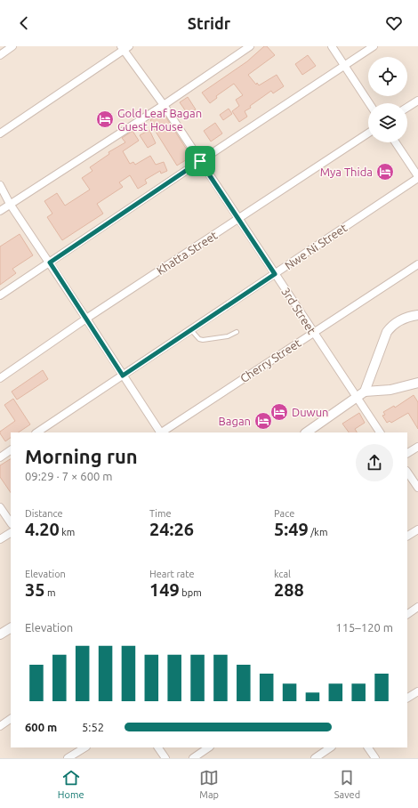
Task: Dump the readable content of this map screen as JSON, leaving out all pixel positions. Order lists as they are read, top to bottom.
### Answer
{
  "streets": {
    "street": [
      "Nwe Ni Street",
      "Khatta Street",
      "3rd Street",
      "Cherry Street"
    ]
  },
  "crossings": [
    ["Nwe Ni Street", "3rd Street"],
    ["Khatta Street", "3rd Street"],
    ["3rd Street", "Cherry Street"]
  ],
  "places": {
    "hotel": [
      "Gold Leaf Bagan Guest House",
      "Mya Thida",
      "Duwun",
      "Bagan"
    ]
  },
  "page": {
    "header": "Stridr",
    "heading": ["Morning run", "09:29 · 7 × 600 m"],
    "stats": [
      ["Distance", "4.20 km"],
      ["Time", "24:26"],
      ["Pace", "5:49 /km"],
      ["Elevation", "35 m"],
      ["Heart rate", "149 bpm"],
      ["kcal", "288"]
    ],
    "chart": ["Elevation", "115–120 m"],
    "list": [
      {
        "name": "600 m",
        "note": "5:52"
      }
    ],
    "tabs": ["Home", "Map", "Saved"]
  }
}
